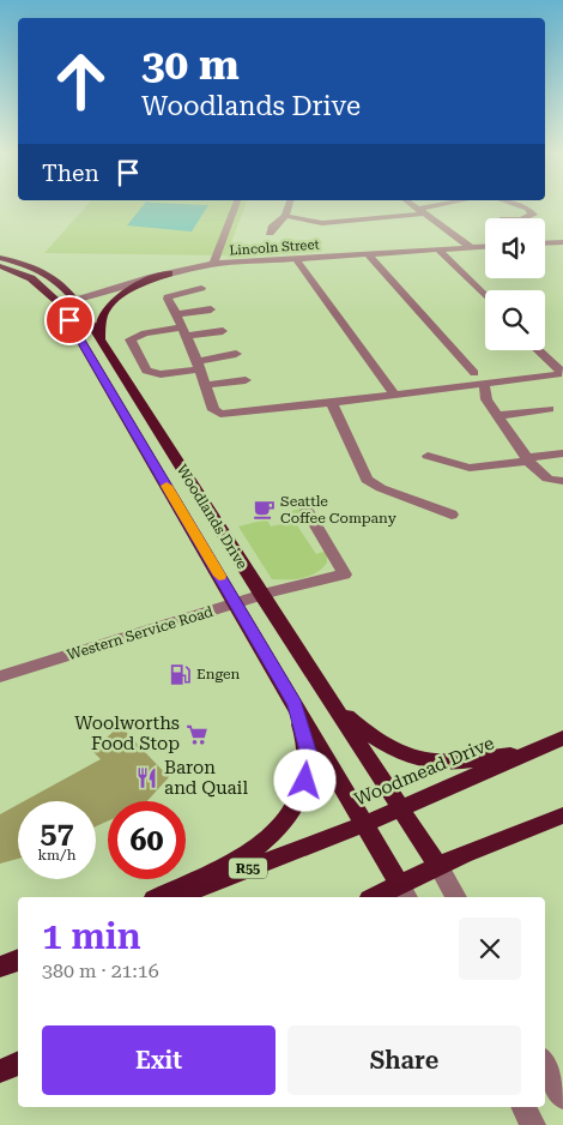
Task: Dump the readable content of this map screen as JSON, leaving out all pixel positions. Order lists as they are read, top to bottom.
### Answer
{
  "streets": {
    "main road": ["Woodlands Drive", "Woodmead Drive", "R55"],
    "street": ["Lincoln Street", "Western Service Road"]
  },
  "crossings": [
    ["Lincoln Street", "Woodlands Drive"],
    ["Woodlands Drive", "Western Service Road"],
    ["Woodlands Drive", "Woodmead Drive"]
  ],
  "places": {
    "cafe": ["Seattle Coffee Company"],
    "fuel station": ["Engen"],
    "supermarket": ["Woolworths Food Stop"],
    "restaurant": ["Baron and Quail"]
  },
  "page": {
    "turn": ["30 m", "Woodlands Drive"],
    "then": "Then",
    "speed": "57 km/h",
    "limit": "60",
    "heading": ["1 min", "380 m · 21:16"],
    "buttons": ["Exit", "Share"]
  }
}
